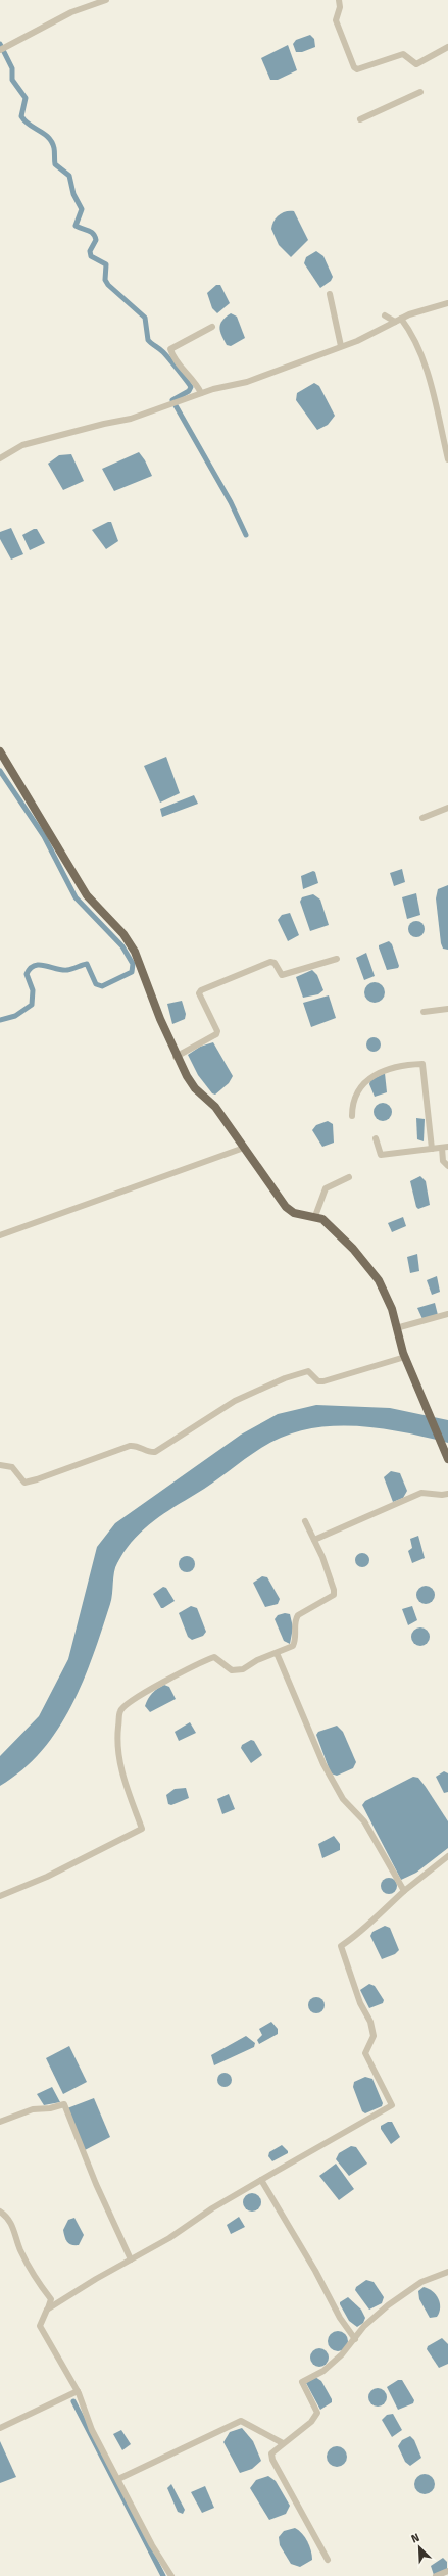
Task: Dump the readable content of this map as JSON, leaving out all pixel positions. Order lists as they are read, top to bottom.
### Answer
{
  "north": "top left"
}
